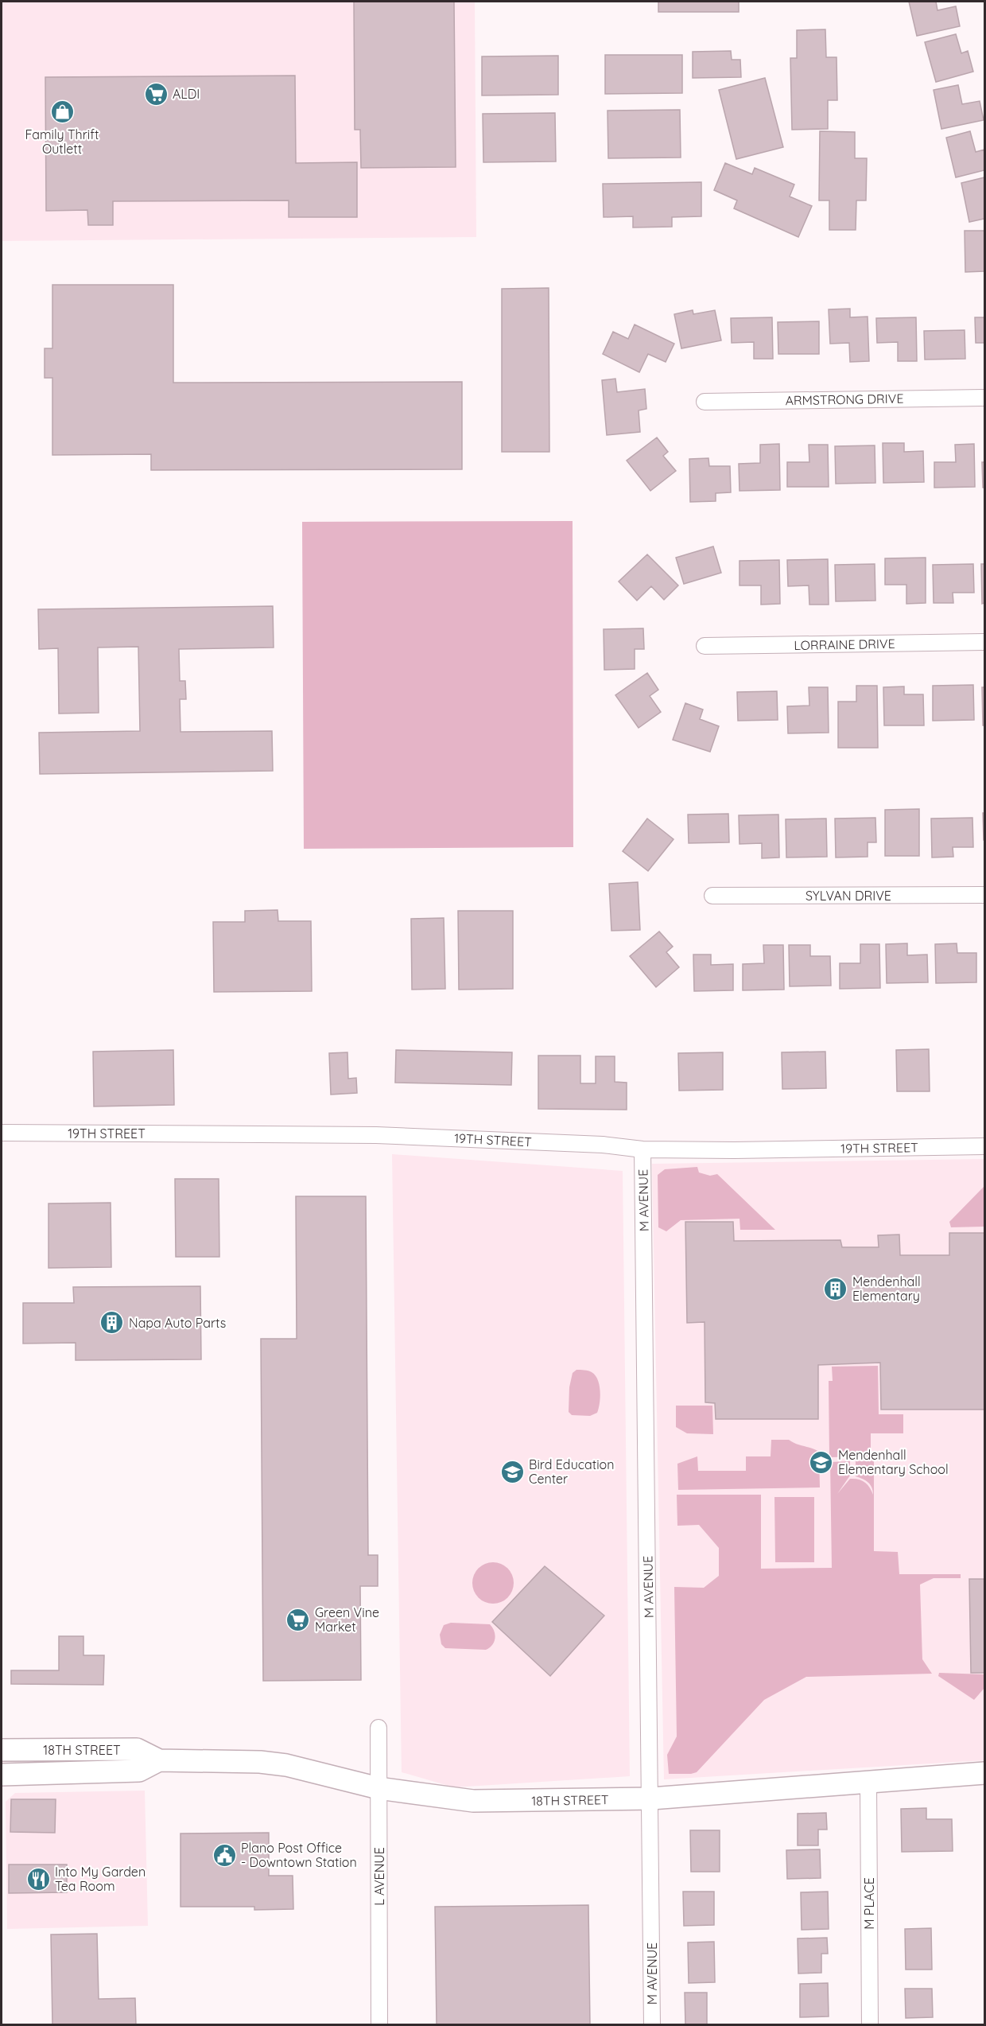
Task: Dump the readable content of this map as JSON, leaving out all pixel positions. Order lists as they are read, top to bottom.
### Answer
{
  "streets": {
    "street": [
      "ARMSTRONG DRIVE",
      "LORRAINE DRIVE",
      "SYLVAN DRIVE",
      "19TH STREET",
      "M AVENUE",
      "18TH STREET",
      "L AVENUE",
      "M PLACE"
    ]
  },
  "crossings": [
    ["19TH STREET", "M AVENUE"],
    ["M AVENUE", "18TH STREET"],
    ["18TH STREET", "L AVENUE"],
    ["18TH STREET", "M PLACE"]
  ],
  "places": {
    "supermarket": ["ALDI", "Green Vine Market"],
    "shop": ["Family Thrift Outlett"],
    "building": ["Mendenhall Elementary", "Napa Auto Parts"],
    "school or university": ["Mendenhall Elementary School", "Bird Education Center"],
    "public building": ["Plano Post Office - Downtown Station"],
    "restaurant": ["Into My Garden Tea Room"]
  }
}
